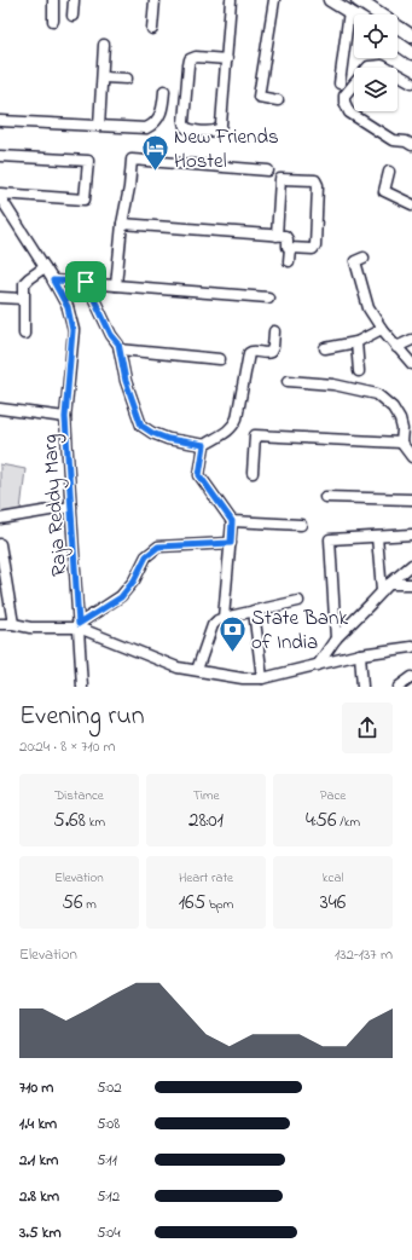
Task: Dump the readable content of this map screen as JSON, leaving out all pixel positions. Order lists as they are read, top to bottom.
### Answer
{
  "streets": {
    "street": ["Raja Reddy Marg"]
  },
  "places": {
    "hotel": ["New Friends Hostel"],
    "bank": ["State Bank of India"]
  },
  "page": {
    "heading": ["Evening run", "20:24 · 8 × 710 m"],
    "stats": [
      ["Distance", "5.68 km"],
      ["Time", "28:01"],
      ["Pace", "4:56 /km"],
      ["Elevation", "56 m"],
      ["Heart rate", "165 bpm"],
      ["kcal", "346"]
    ],
    "chart": ["Elevation", "132–137 m"],
    "list": [
      {
        "name": "710 m",
        "note": "5:02"
      },
      {
        "name": "1.4 km",
        "note": "5:08"
      },
      {
        "name": "2.1 km",
        "note": "5:11"
      },
      {
        "name": "2.8 km",
        "note": "5:12"
      },
      {
        "name": "3.5 km",
        "note": "5:04"
      }
    ]
  }
}
